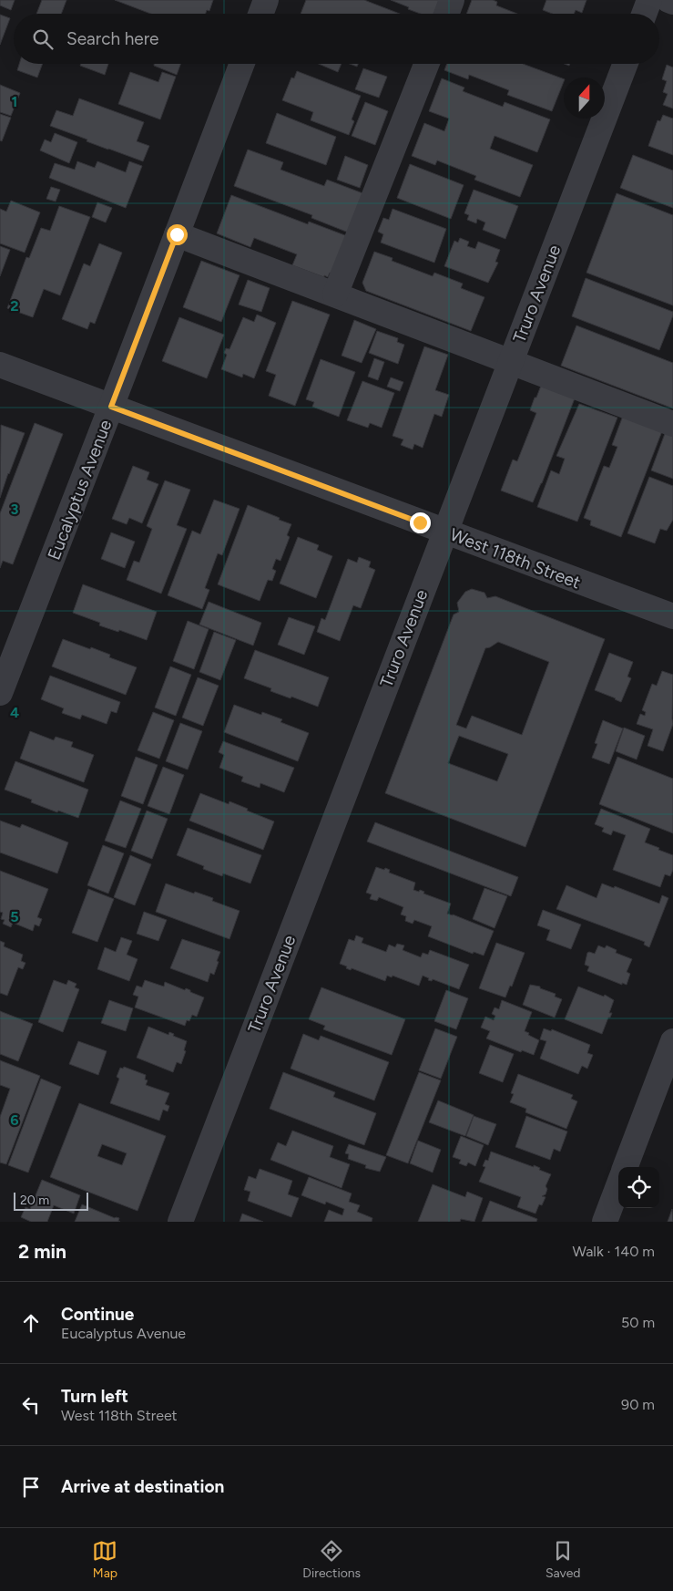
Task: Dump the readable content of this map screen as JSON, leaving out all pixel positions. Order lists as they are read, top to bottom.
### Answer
{
  "streets": {
    "street": ["Truro Avenue", "Eucalyptus Avenue", "West 118th Street"]
  },
  "crossings": [
    ["Truro Avenue", "West 118th Street"],
    ["Eucalyptus Avenue", "West 118th Street"]
  ],
  "scale_bar": "20 m",
  "north": "top",
  "page": {
    "search": "Search here",
    "scale": "20 m",
    "heading": ["2 min", "Walk · 140 m"],
    "list": [
      ["Continue", "Eucalyptus Avenue", "50 m"],
      ["Turn left", "West 118th Street", "90 m"],
      "Arrive at destination"
    ],
    "nav": ["Map", "Directions", "Saved"]
  },
  "grid": {
    "rows": [
      "1",
      "2",
      "3",
      "4",
      "5",
      "6"
    ]
  }
}
